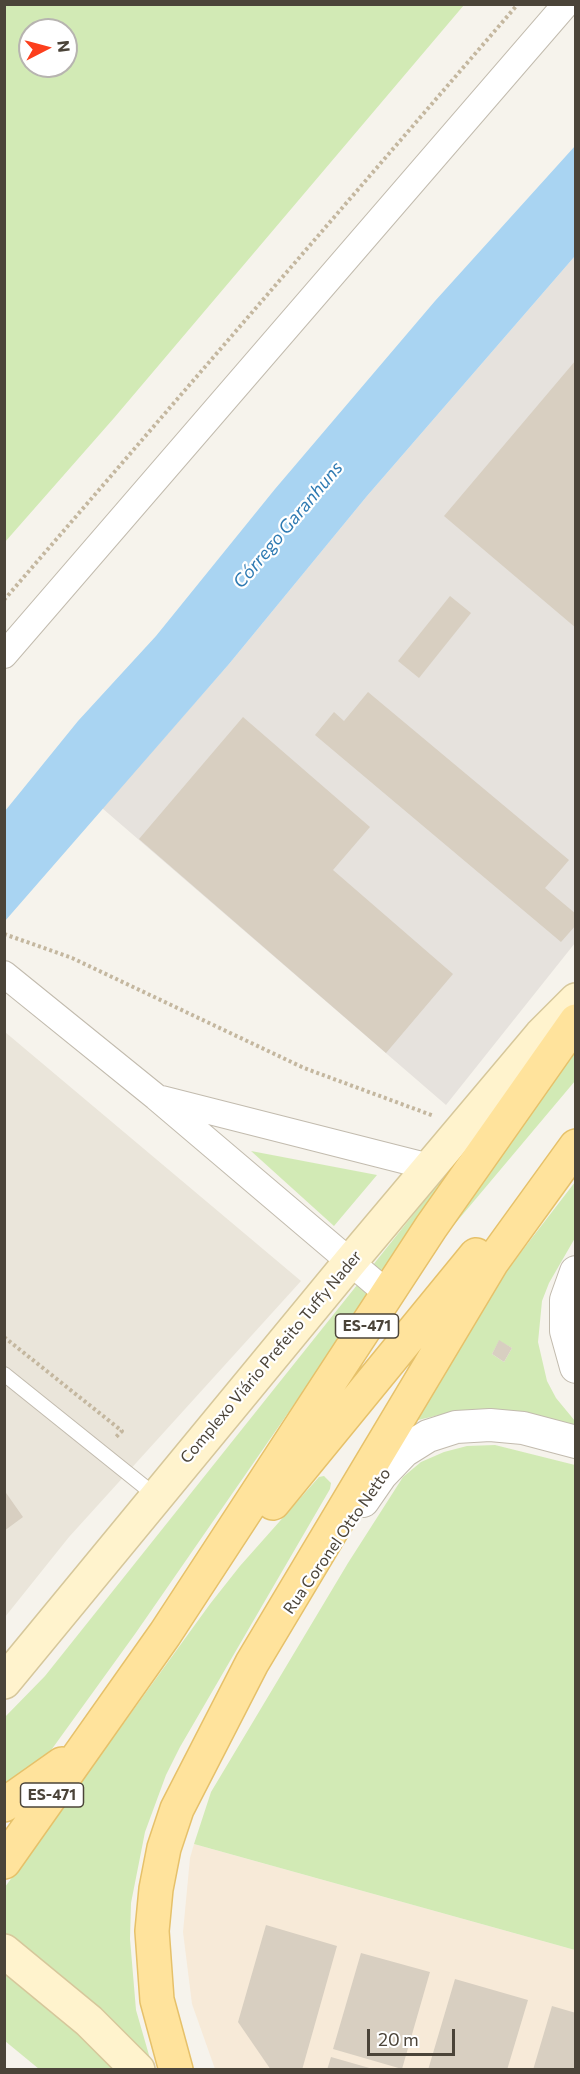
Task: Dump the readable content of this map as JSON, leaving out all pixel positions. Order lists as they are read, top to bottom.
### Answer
{
  "streets": {
    "main road": ["ES-471", "Complexo Viário Prefeito Tuffy Nader"],
    "street": ["Rua Coronel Otto Netto"]
  },
  "water": ["Córrego Garanhuns"],
  "scale_bar": "20 m",
  "north": "right"
}
